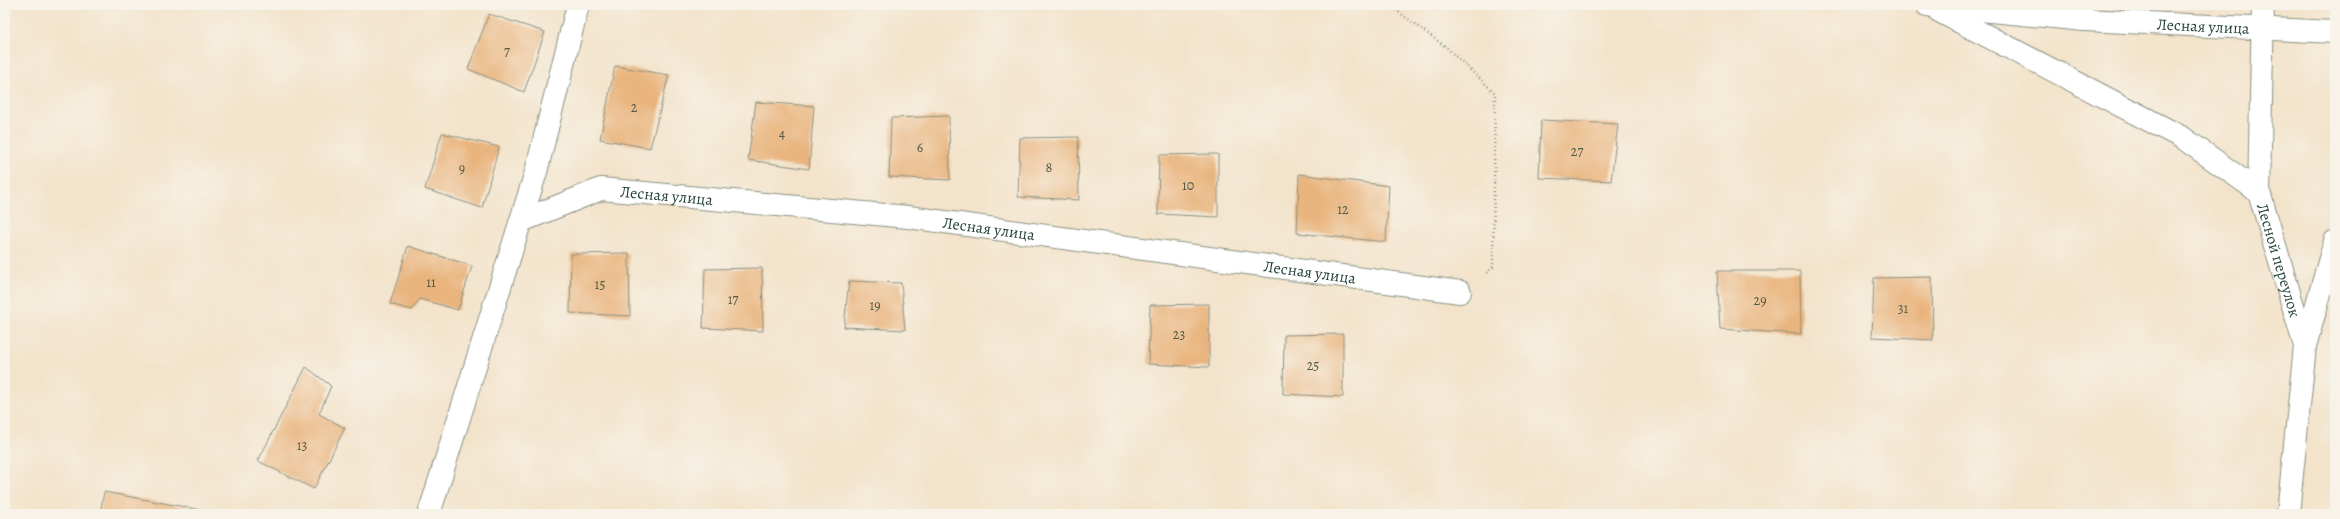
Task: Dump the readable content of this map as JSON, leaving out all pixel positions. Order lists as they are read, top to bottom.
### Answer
{
  "streets": {
    "street": ["Лесная улица", "Лесной переулок"]
  },
  "crossings": [
    ["Лесная улица", "Лесной переулок"]
  ],
  "house_numbers": [
    "7",
    "2",
    "4",
    "6",
    "27",
    "8",
    "9",
    "10",
    "12",
    "11",
    "15",
    "17",
    "29",
    "19",
    "31",
    "23",
    "25",
    "13"
  ]
}
